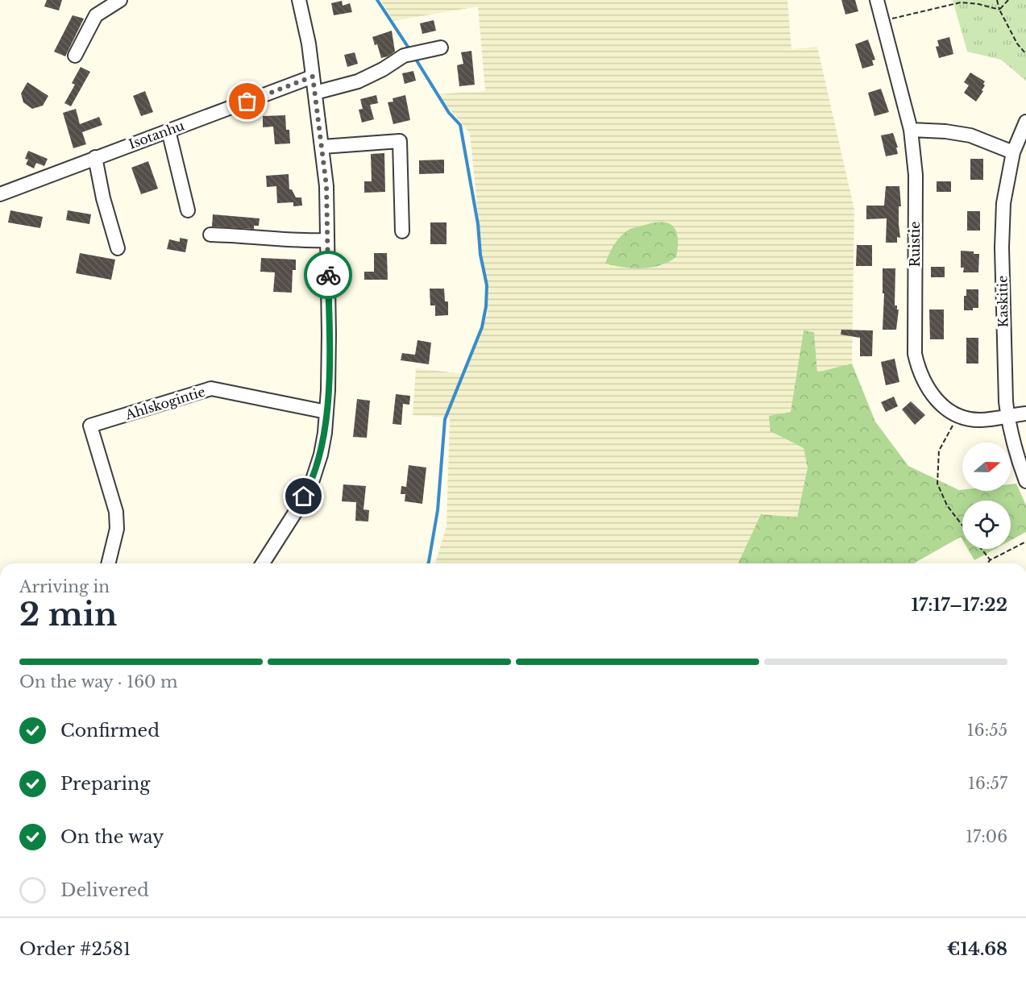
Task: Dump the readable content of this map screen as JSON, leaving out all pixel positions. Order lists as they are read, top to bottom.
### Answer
{
  "streets": {
    "street": [
      "Isotanhu",
      "Ruistie",
      "Kaskitie",
      "Ahlskogintie"
    ]
  },
  "crossings": [
    ["Ruistie", "Kaskitie"]
  ],
  "north": "right",
  "page": {
    "heading": ["2 min", "Arriving in", "17:17–17:22"],
    "panel": ["Order #2581", "€14.68"],
    "bar": "On the way · 160 m",
    "list": [
      ["Confirmed", "16:55"],
      ["Preparing", "16:57"],
      ["On the way", "17:06"],
      "Delivered"
    ]
  }
}
